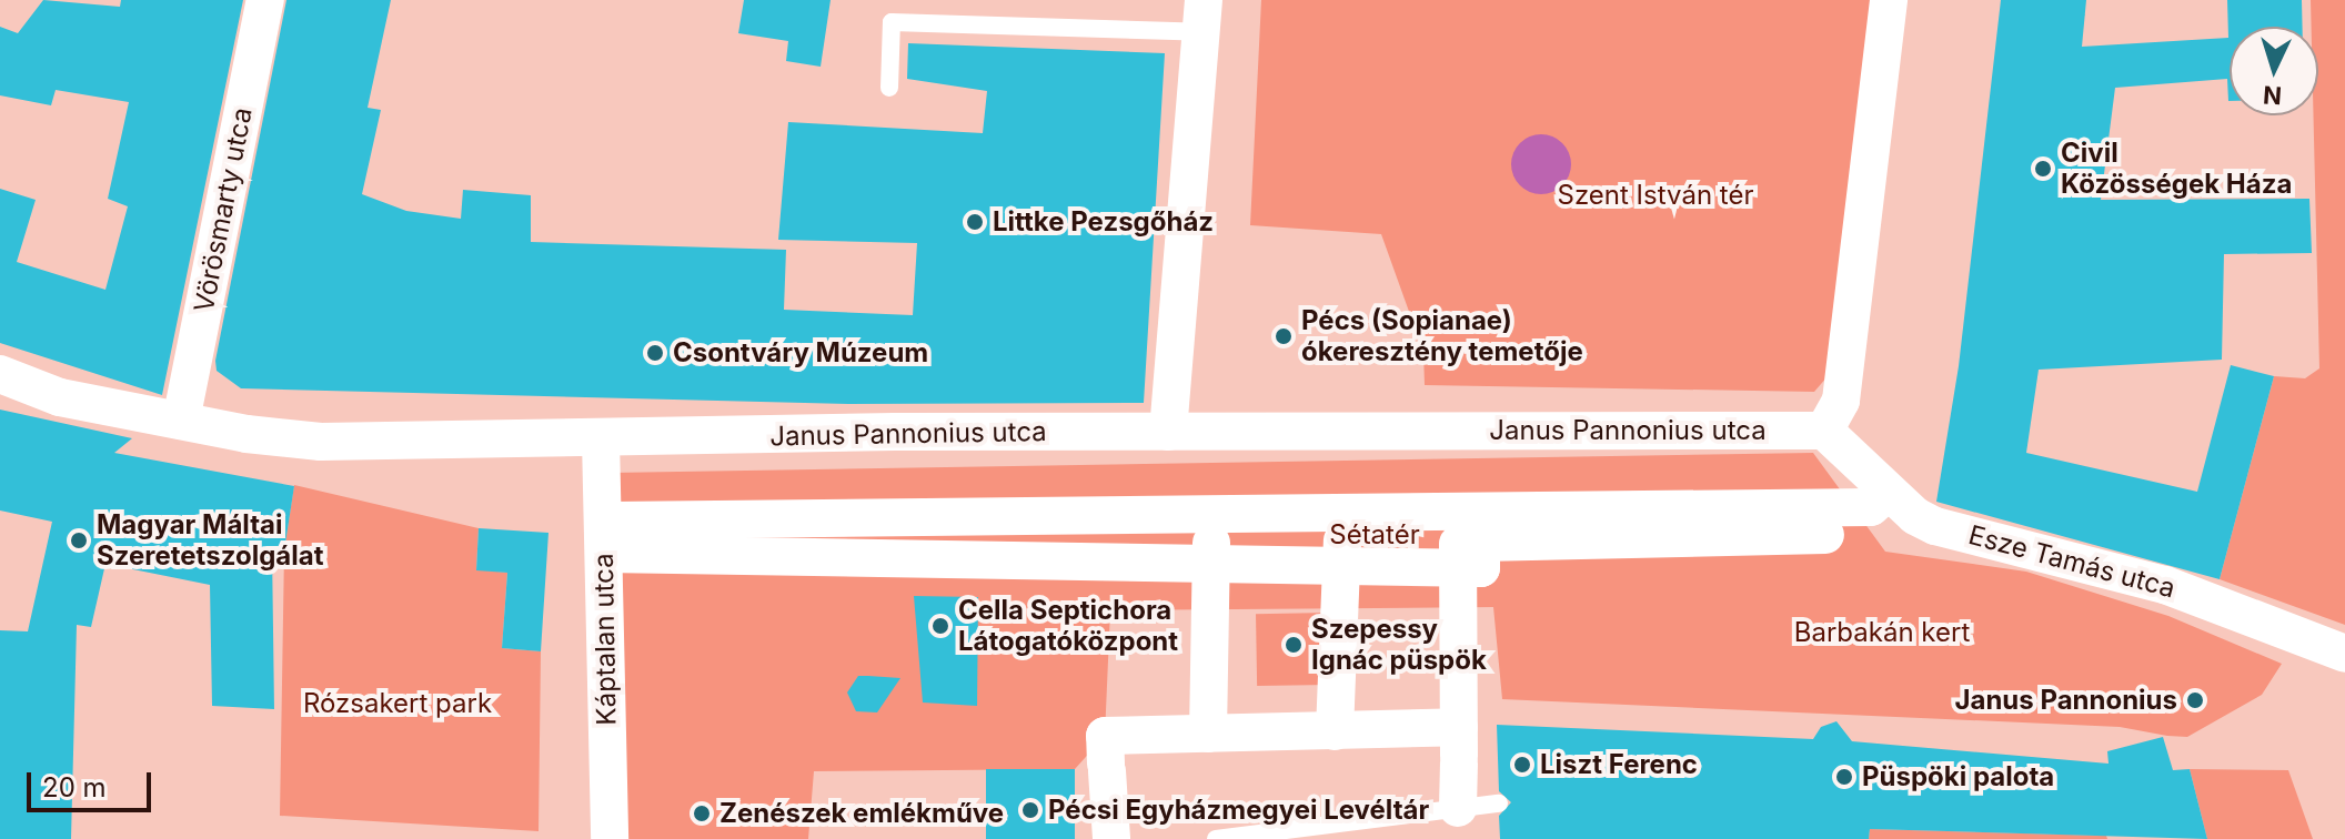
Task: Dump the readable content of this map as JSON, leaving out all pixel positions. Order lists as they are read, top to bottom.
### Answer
{
  "streets": {
    "street": [
      "Vörösmarty utca",
      "Janus Pannonius utca",
      "Esze Tamás utca",
      "Káptalan utca"
    ]
  },
  "crossings": [
    ["Vörösmarty utca", "Janus Pannonius utca"],
    ["Janus Pannonius utca", "Esze Tamás utca"],
    ["Janus Pannonius utca", "Káptalan utca"]
  ],
  "parks": [
    "Szent István tér",
    "Sétatér",
    "Barbakán kert",
    "Rózsakert park"
  ],
  "places": [
    "Civil Közösségek Háza",
    "Littke Pezsgőház",
    "Pécs (Sopianae) ókeresztény temetője",
    "Csontváry Múzeum",
    "Magyar Máltai Szeretetszolgálat",
    "Cella Septichora Látogatóközpont",
    "Szepessy Ignác püspök",
    "Janus Pannonius",
    "Liszt Ferenc",
    "Püspöki palota",
    "Pécsi Egyházmegyei Levéltár",
    "Zenészek emlékműve"
  ],
  "scale_bar": "20 m",
  "north": "bottom"
}
